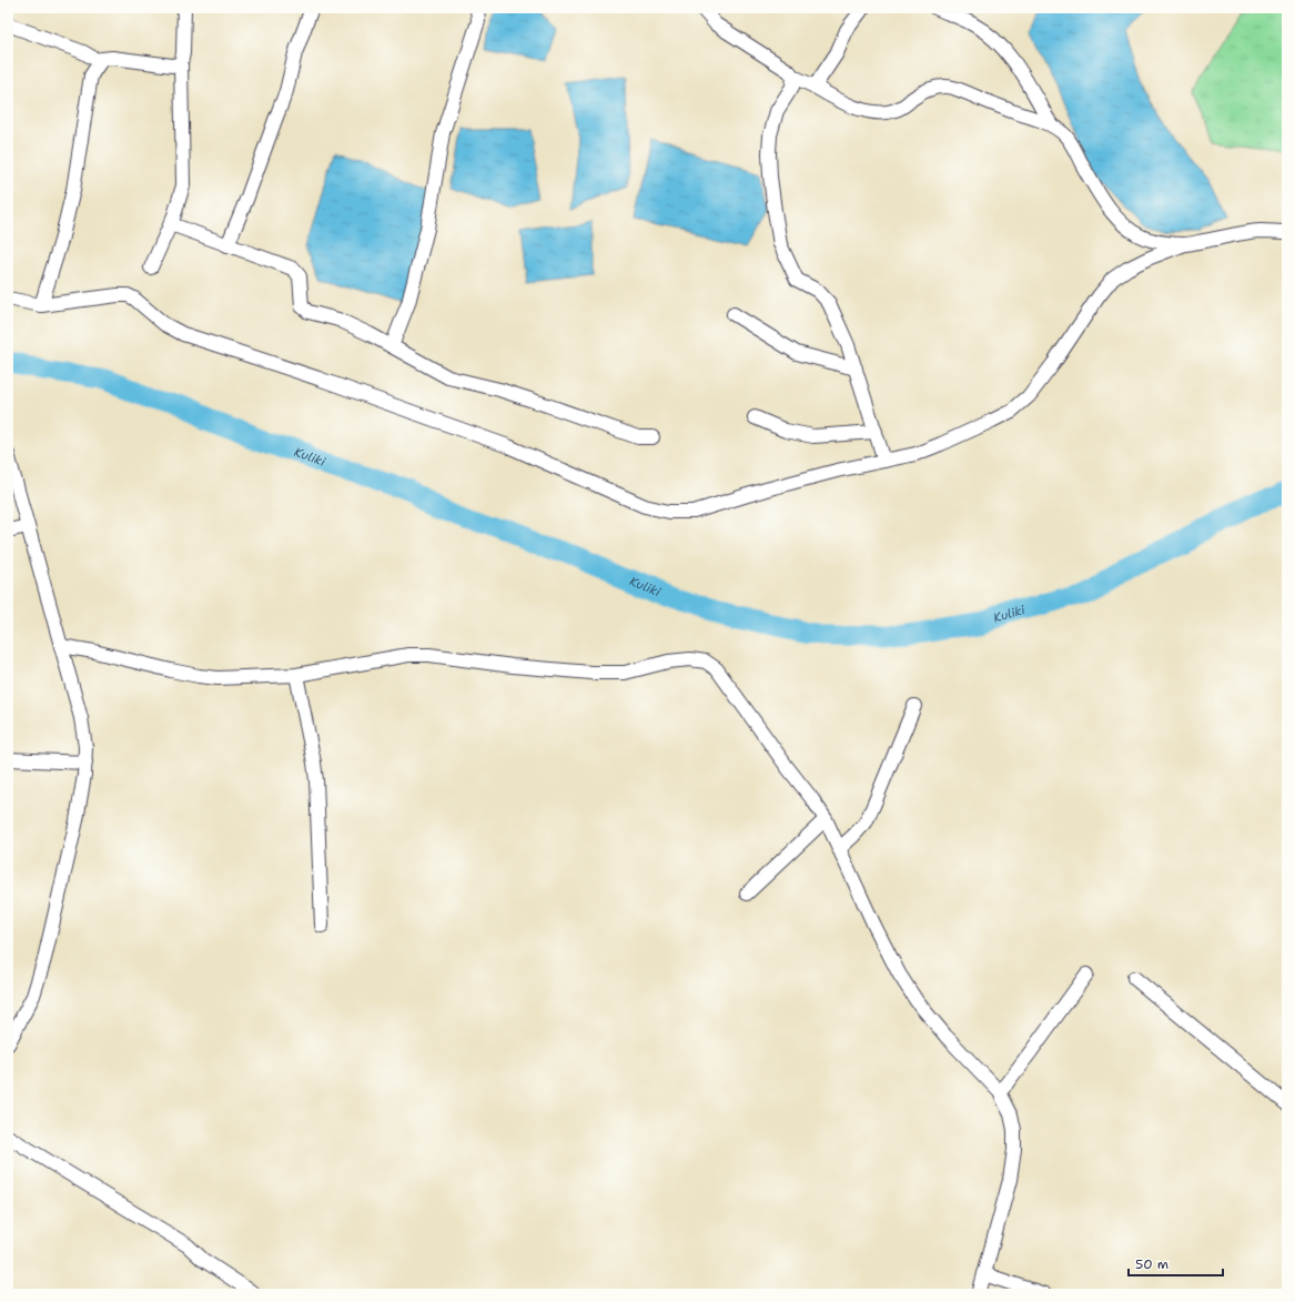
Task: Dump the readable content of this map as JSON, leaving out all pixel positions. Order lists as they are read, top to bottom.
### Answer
{
  "water": ["Kuliki"],
  "scale_bar": "50 m"
}
